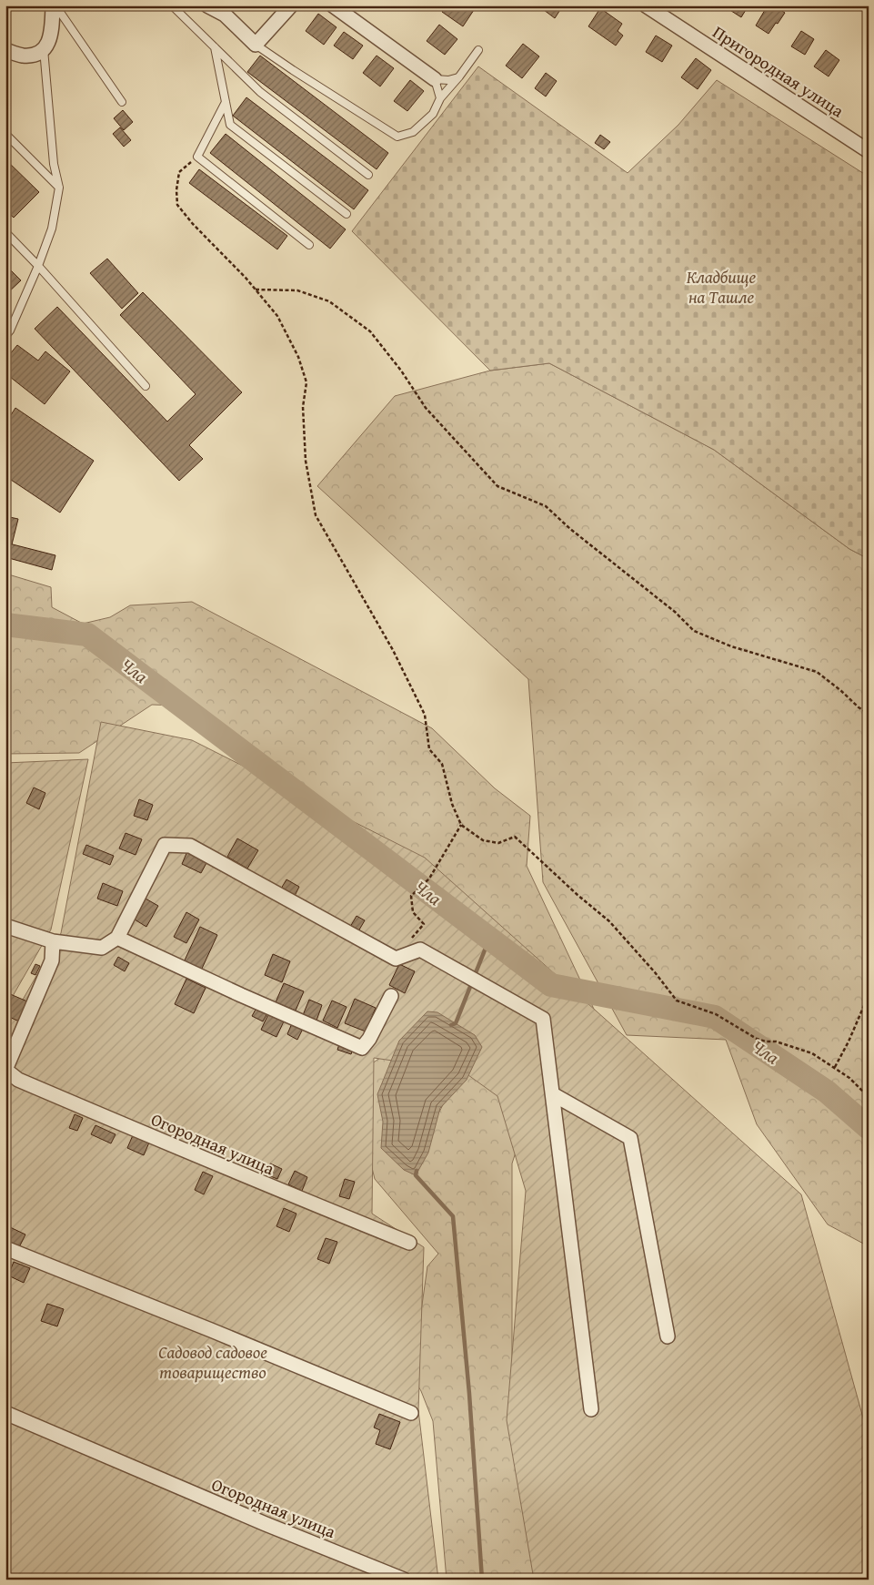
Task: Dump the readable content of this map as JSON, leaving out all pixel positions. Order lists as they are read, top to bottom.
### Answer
{
  "streets": {
    "street": ["Пригородная улица", "Огородная улица"]
  },
  "water": ["Чла"],
  "parks": ["Кладбище на Ташле", "Садовод садовое товарищество"]
}
